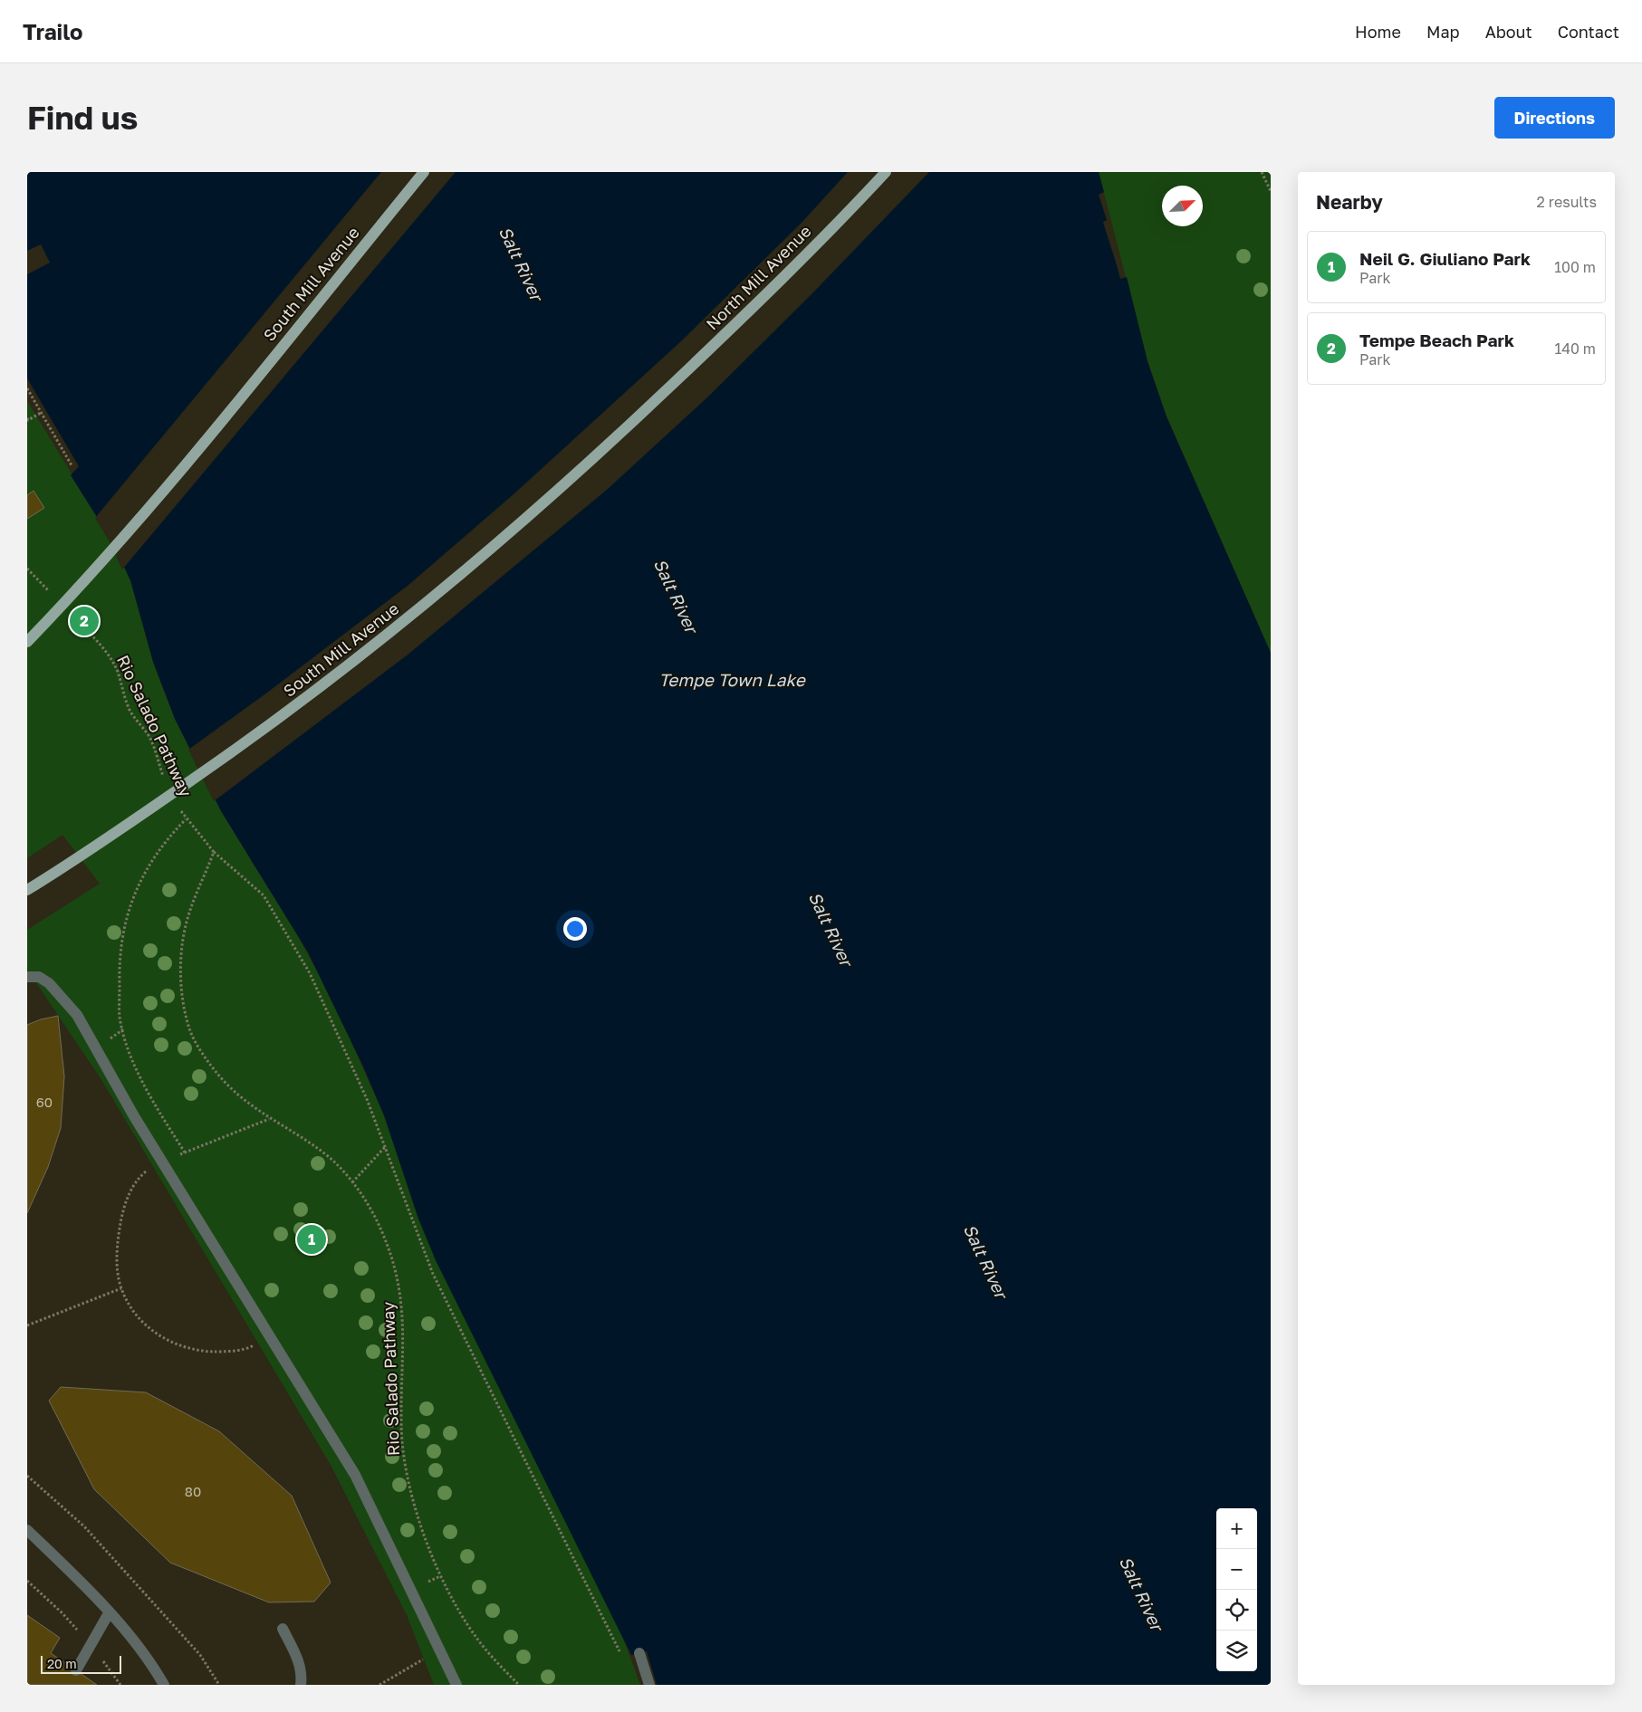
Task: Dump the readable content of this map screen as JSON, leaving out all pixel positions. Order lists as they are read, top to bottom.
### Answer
{
  "streets": {
    "main road": ["North Mill Avenue", "South Mill Avenue"],
    "path": ["Rio Salado Pathway"]
  },
  "crossings": [
    ["North Mill Avenue", "South Mill Avenue"]
  ],
  "water": ["Salt River", "Tempe Town Lake"],
  "house_numbers": ["60", "80"],
  "scale_bar": "20 m",
  "north": "top right",
  "page": {
    "header": "Trailo",
    "nav": [
      "Home",
      "Map",
      "About",
      "Contact"
    ],
    "buttons": "Directions",
    "title": "Find us",
    "heading": ["Nearby", "2 results"],
    "list": [
      {
        "mark": "1",
        "name": "Neil G. Giuliano Park",
        "note": "Park",
        "value": "100 m"
      },
      {
        "mark": "2",
        "name": "Tempe Beach Park",
        "note": "Park",
        "value": "140 m"
      }
    ],
    "pins": ["2", "1"],
    "map_buttons": ["+", "−"],
    "scale": "20 m"
  }
}
